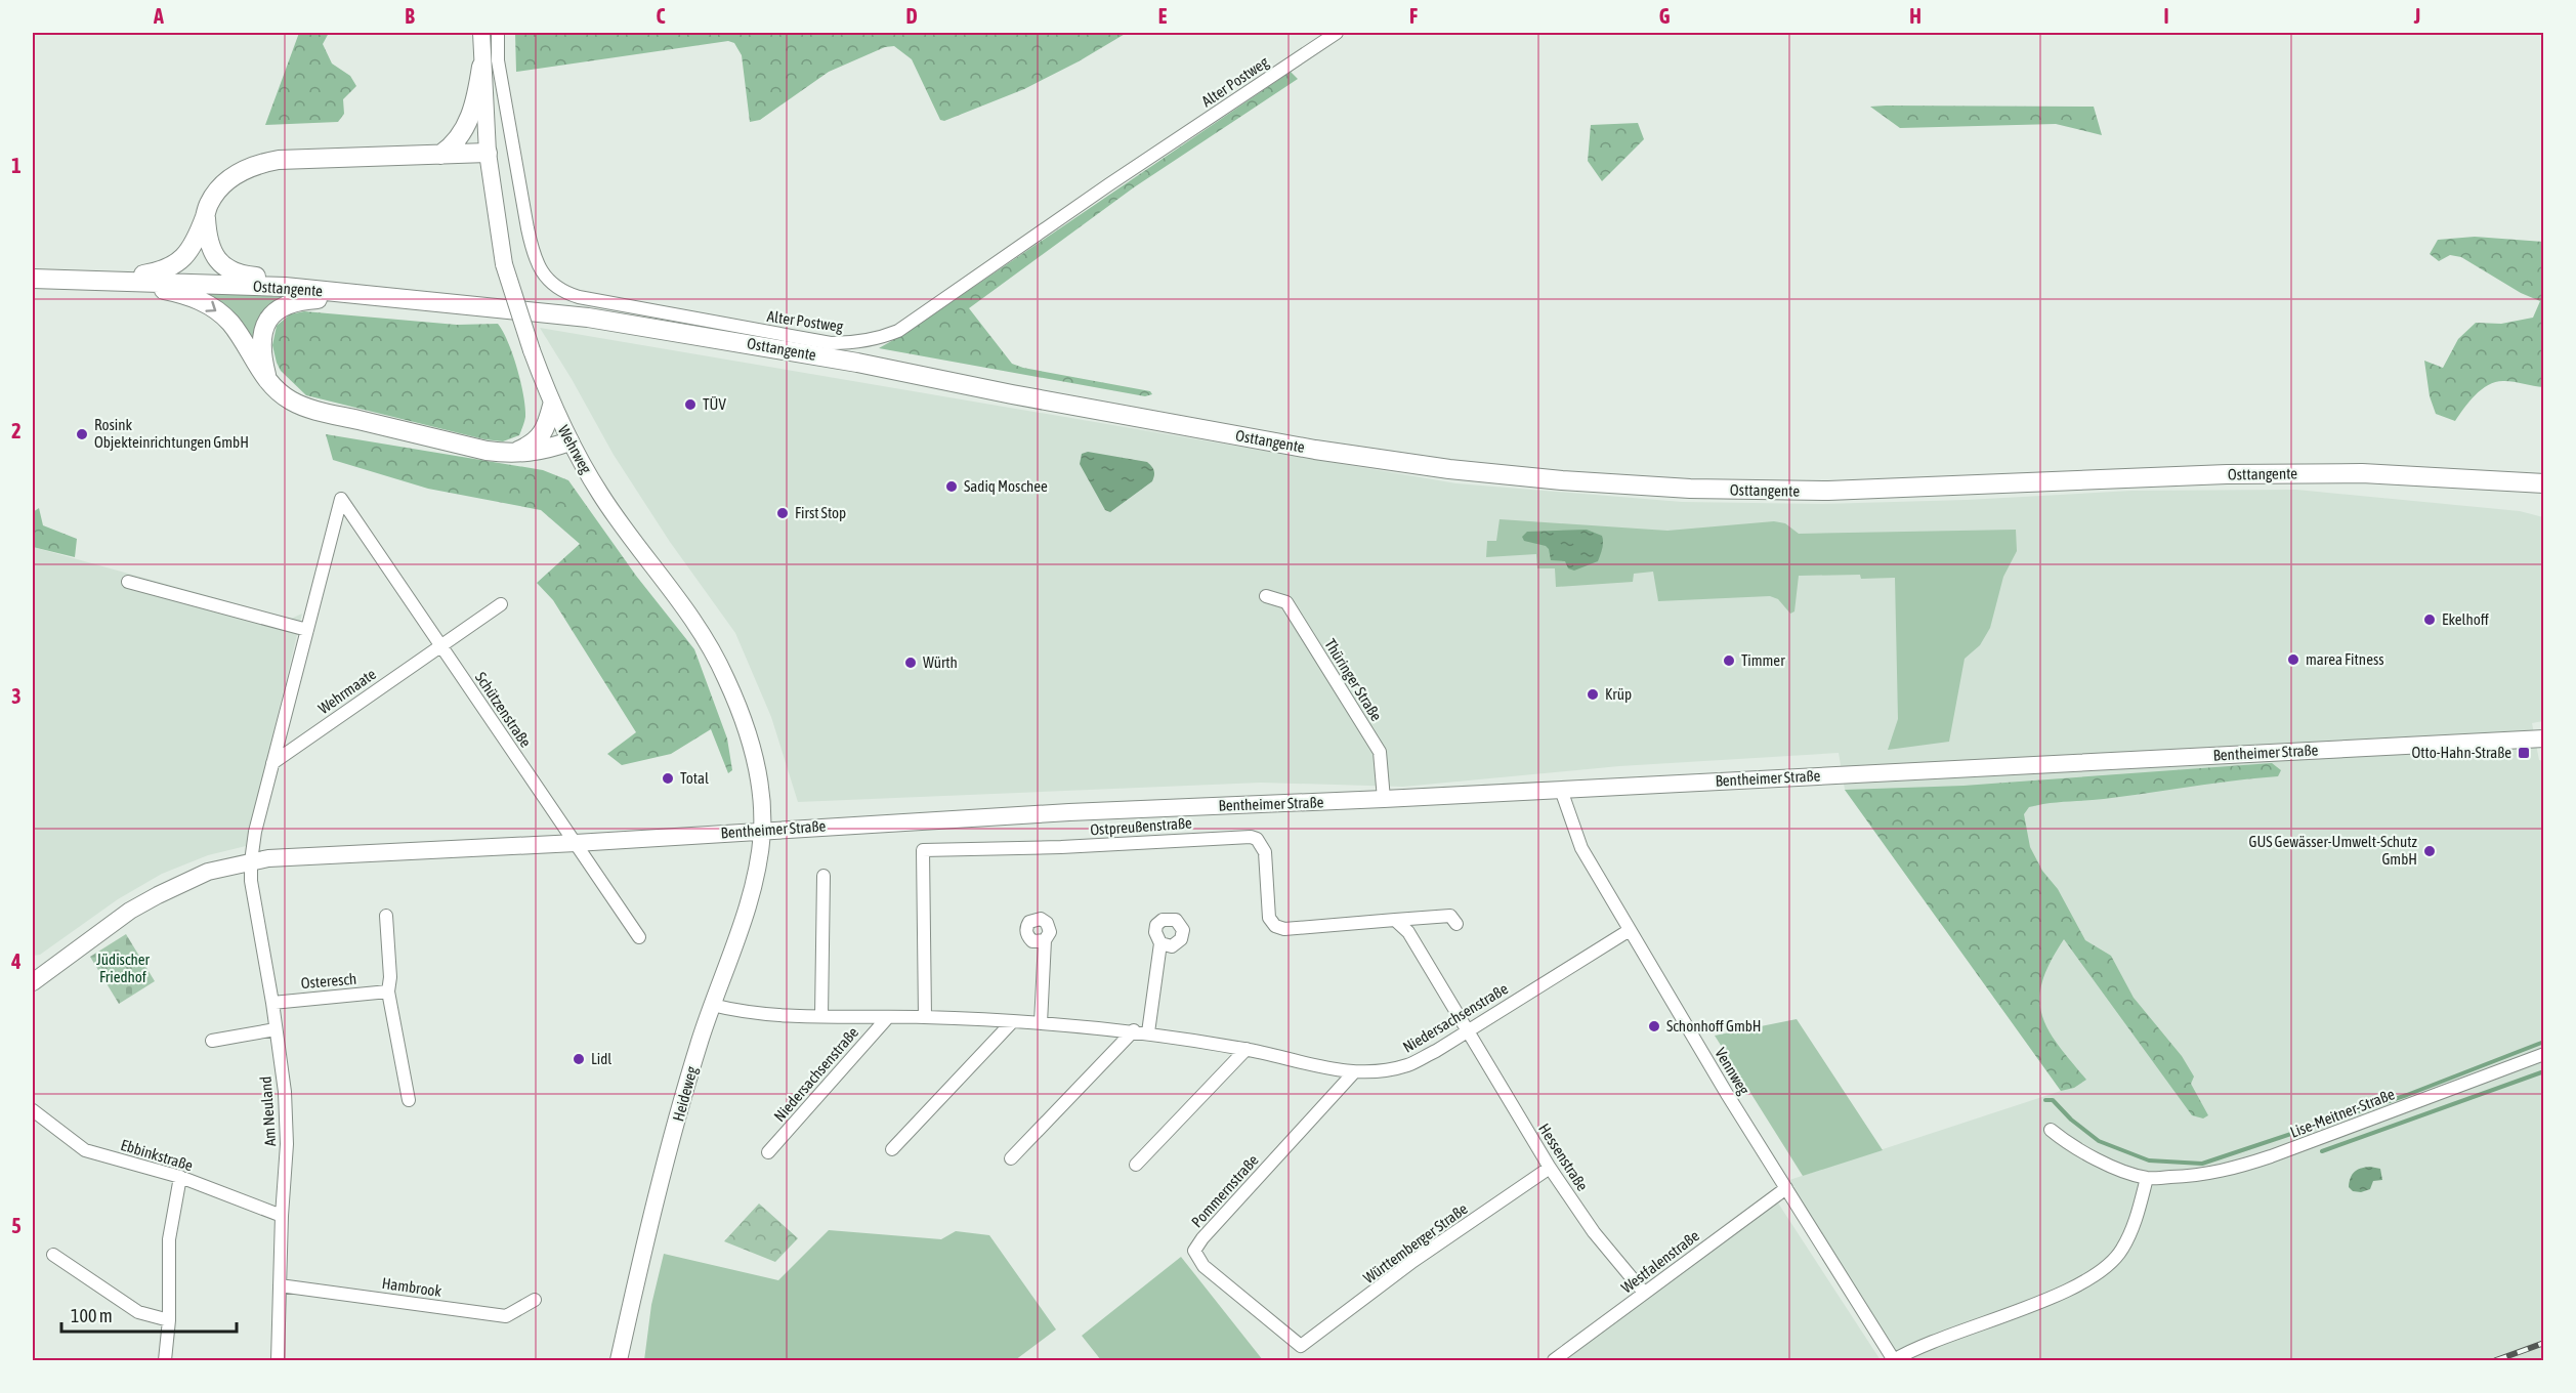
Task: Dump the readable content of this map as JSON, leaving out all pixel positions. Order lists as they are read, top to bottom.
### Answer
{
  "streets": {
    "main road": ["Osttangente"],
    "street": [
      "Alter Postweg",
      "Wehrweg",
      "Thüringer Straße",
      "Wehrmaate",
      "Schützenstraße",
      "Bentheimer Straße",
      "Ostpreußenstraße",
      "Osteresch",
      "Niedersachsenstraße",
      "Vennweg",
      "Heideweg",
      "Am Neuland",
      "Lise-Meitner-Straße",
      "Ebbinkstraße",
      "Hessenstraße",
      "Pommernstraße",
      "Württemberger Straße",
      "Westfalenstraße",
      "Hambrook"
    ]
  },
  "crossings": [
    ["Wehrweg", "Bentheimer Straße"],
    ["Wehrweg", "Heideweg"],
    ["Thüringer Straße", "Bentheimer Straße"],
    ["Wehrmaate", "Schützenstraße"],
    ["Schützenstraße", "Bentheimer Straße"],
    ["Bentheimer Straße", "Vennweg"],
    ["Bentheimer Straße", "Heideweg"],
    ["Bentheimer Straße", "Am Neuland"],
    ["Ostpreußenstraße", "Niedersachsenstraße"],
    ["Osteresch", "Am Neuland"],
    ["Niedersachsenstraße", "Vennweg"],
    ["Niedersachsenstraße", "Heideweg"],
    ["Niedersachsenstraße", "Hessenstraße"],
    ["Niedersachsenstraße", "Pommernstraße"],
    ["Vennweg", "Westfalenstraße"],
    ["Am Neuland", "Ebbinkstraße"],
    ["Am Neuland", "Hambrook"],
    ["Hessenstraße", "Württemberger Straße"],
    ["Hessenstraße", "Westfalenstraße"],
    ["Pommernstraße", "Württemberger Straße"]
  ],
  "parks": ["Jüdischer Friedhof"],
  "places": {
    "other": [
      "TÜV",
      "Rosink Objekteinrichtungen GmbH",
      "Sadiq Moschee",
      "First Stop",
      "Ekelhoff",
      "marea Fitness",
      "Timmer",
      "Würth",
      "Krüp",
      "Total",
      "GUS Gewässer-Umwelt-Schutz GmbH",
      "Schonhoff GmbH",
      "Lidl"
    ],
    "transit": ["Otto-Hahn-Straße"]
  },
  "scale_bar": "100 m",
  "grid": {
    "columns": [
      "A",
      "B",
      "C",
      "D",
      "E",
      "F",
      "G",
      "H",
      "I",
      "J"
    ],
    "rows": [
      "1",
      "2",
      "3",
      "4",
      "5"
    ]
  }
}
